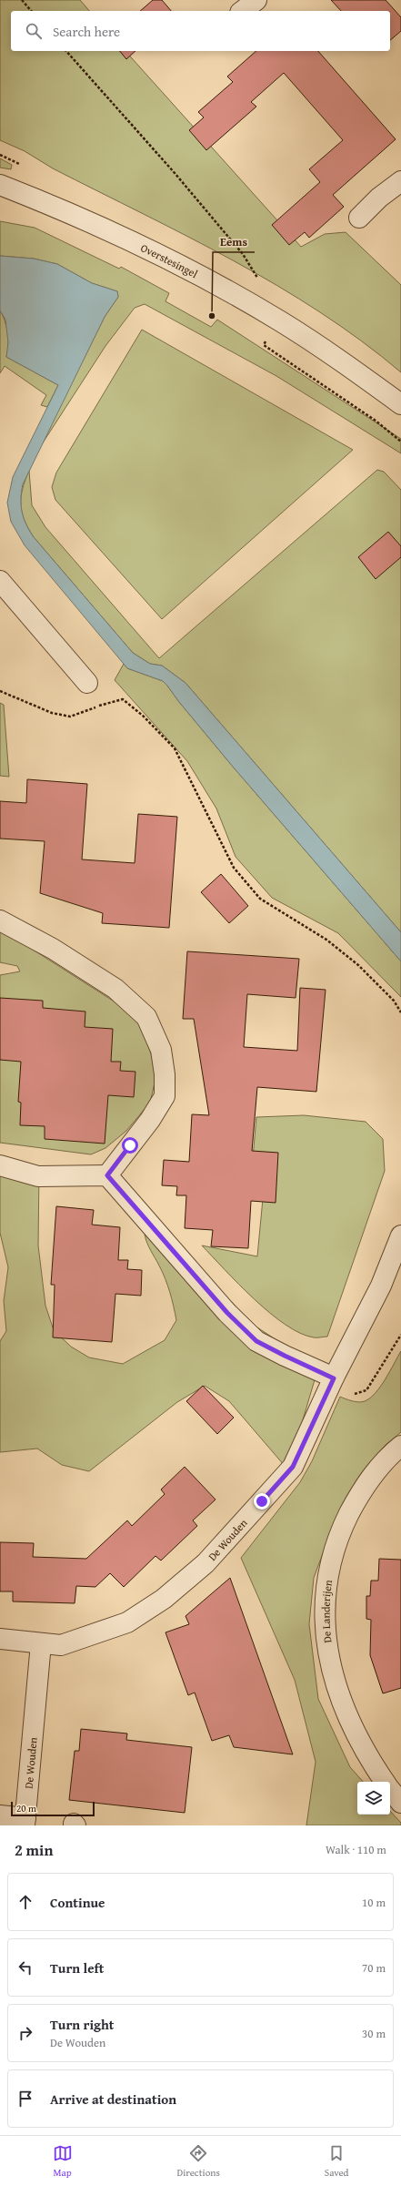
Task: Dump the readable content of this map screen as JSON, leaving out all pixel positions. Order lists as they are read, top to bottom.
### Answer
{
  "streets": {
    "street": ["Overstesingel", "De Wouden", "De Landerijen"]
  },
  "places": ["Eems"],
  "scale_bar": "20 m",
  "page": {
    "search": "Search here",
    "scale": "20 m",
    "heading": ["2 min", "Walk · 110 m"],
    "list": [
      ["Continue", "10 m"],
      ["Turn left", "70 m"],
      ["Turn right", "De Wouden", "30 m"],
      "Arrive at destination"
    ],
    "nav": ["Map", "Directions", "Saved"]
  }
}
